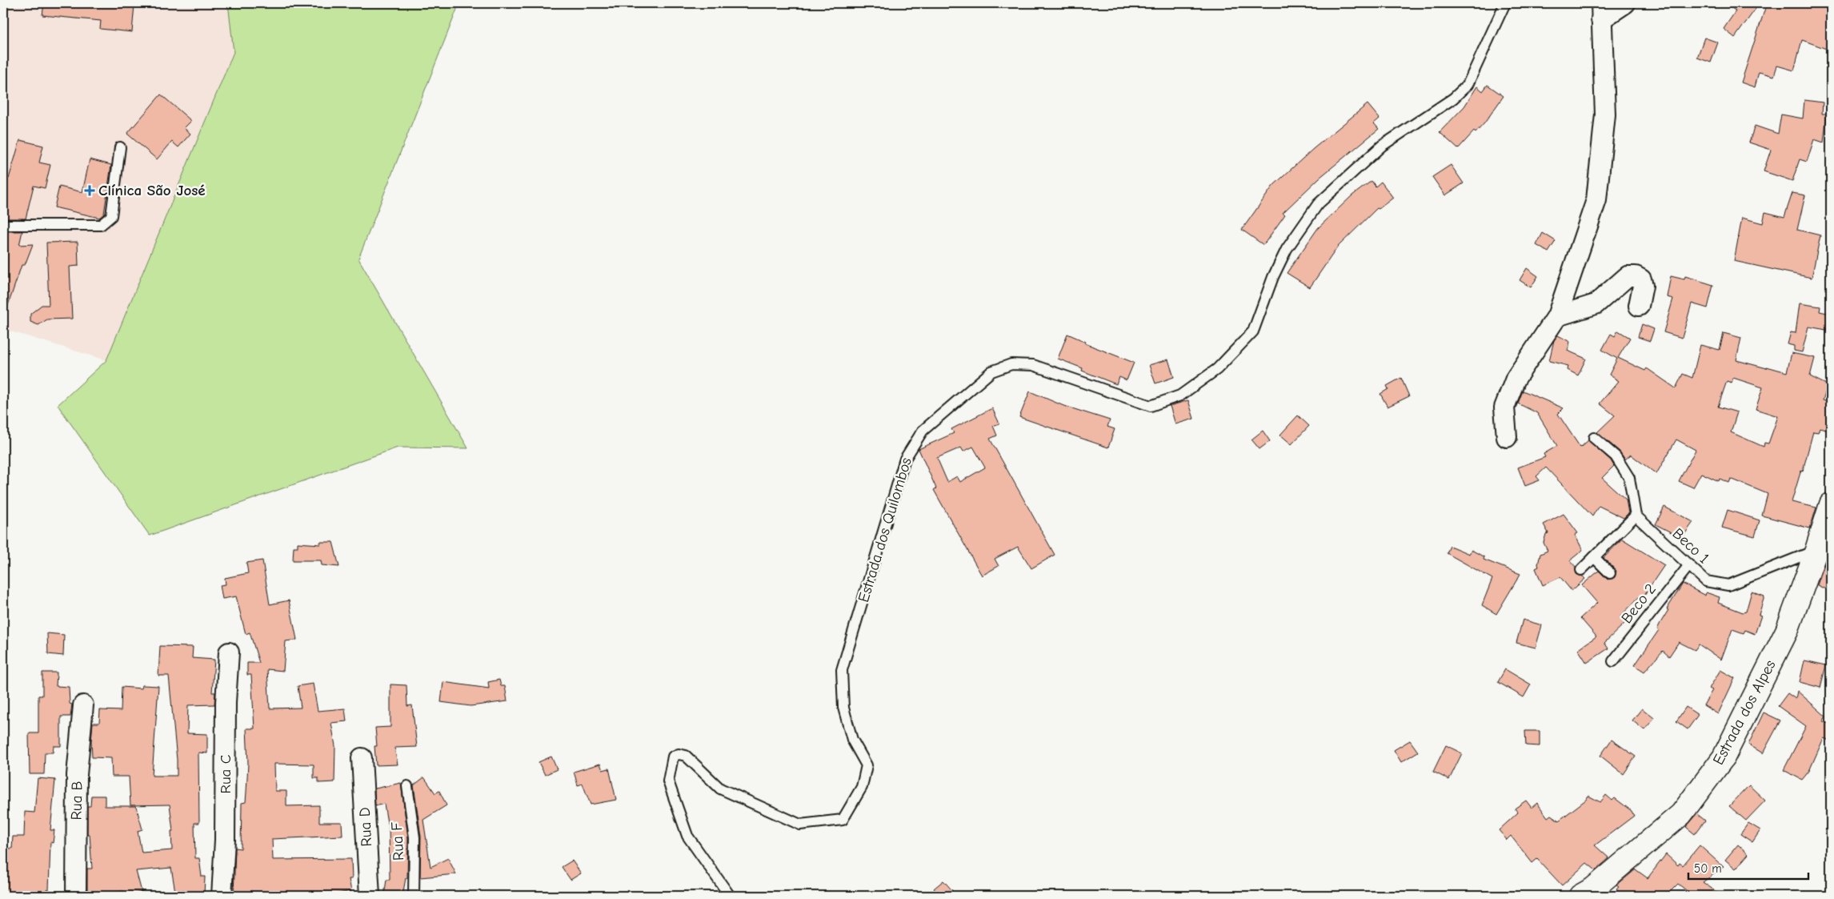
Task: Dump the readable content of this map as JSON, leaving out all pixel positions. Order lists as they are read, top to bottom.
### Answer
{
  "streets": {
    "street": [
      "Estrada dos Alpes",
      "Rua C",
      "Rua B",
      "Rua D"
    ],
    "lane": [
      "Estrada dos Quilombos",
      "Beco 1",
      "Beco 2",
      "Rua F"
    ]
  },
  "crossings": [
    ["Beco 1", "Beco 2"],
    ["Beco 1", "Estrada dos Alpes"]
  ],
  "places": {
    "health": ["Clínica São José"]
  },
  "scale_bar": "50 m"
}
